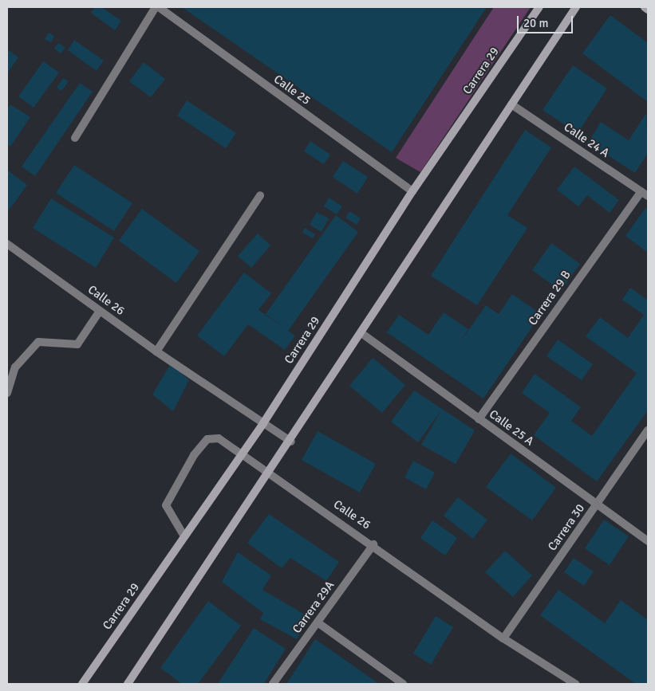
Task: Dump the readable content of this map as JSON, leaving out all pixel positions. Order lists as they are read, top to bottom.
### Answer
{
  "streets": {
    "main road": ["Carrera 29"],
    "street": [
      "Calle 25",
      "Calle 24 A",
      "Carrera 29 B",
      "Calle 26",
      "Calle 25 A",
      "Carrera 30",
      "Carrera 29A"
    ]
  },
  "crossings": [
    ["Carrera 29", "Calle 25"],
    ["Carrera 29", "Calle 26"],
    ["Calle 24 A", "Carrera 29 B"],
    ["Carrera 29 B", "Calle 25 A"],
    ["Calle 26", "Carrera 30"],
    ["Calle 26", "Carrera 29A"],
    ["Calle 25 A", "Carrera 30"]
  ],
  "scale_bar": "20 m"
}
